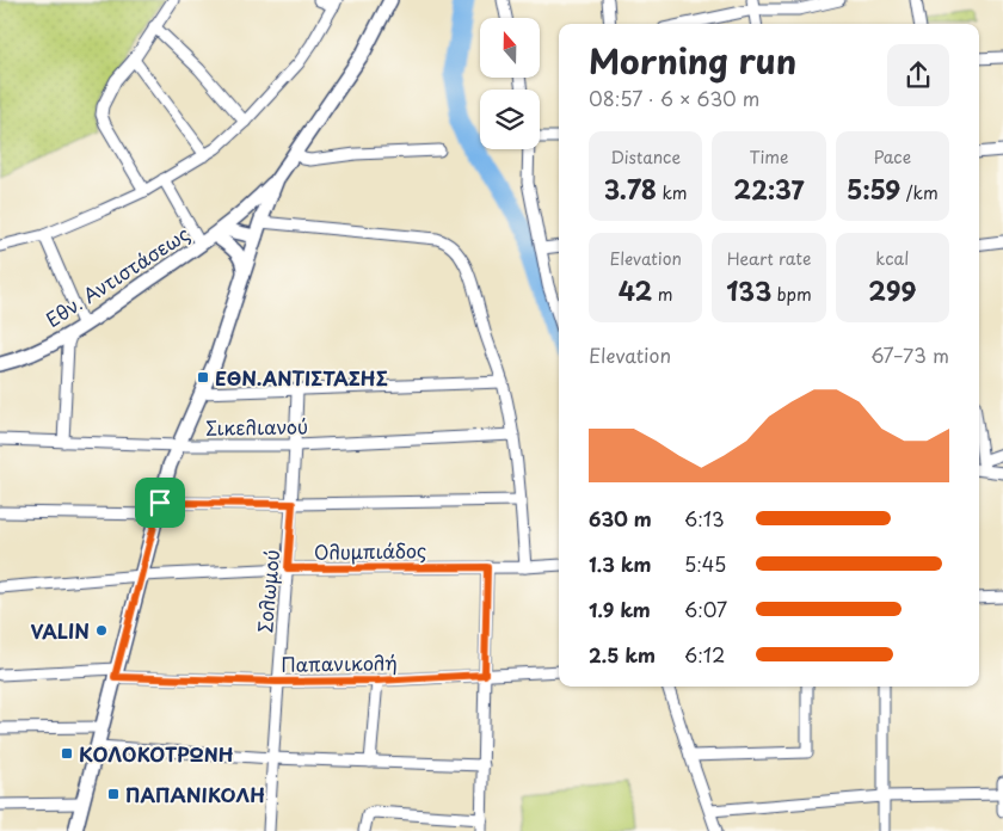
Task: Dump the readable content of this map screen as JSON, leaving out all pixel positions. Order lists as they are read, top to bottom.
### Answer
{
  "streets": {
    "street": [
      "Εθν. Αντιστάσεως",
      "Σικελιανού",
      "Ολυμπιάδος",
      "Σολωμού",
      "Παπανικολή"
    ]
  },
  "crossings": [
    ["Σικελιανού", "Σολωμού"],
    ["Ολυμπιάδος", "Σολωμού"],
    ["Σολωμού", "Παπανικολή"]
  ],
  "places": {
    "transit": ["ΕΘΝ.ΑΝΤΙΣΤΑΣΗΣ", "ΚΟΛΟΚΟΤΡΩΝΗ", "ΠΑΠΑΝΙΚΟΛΗ"],
    "other": ["VALIN"]
  },
  "north": "top",
  "page": {
    "heading": ["Morning run", "08:57 · 6 × 630 m"],
    "stats": [
      ["Distance", "3.78 km"],
      ["Time", "22:37"],
      ["Pace", "5:59 /km"],
      ["Elevation", "42 m"],
      ["Heart rate", "133 bpm"],
      ["kcal", "299"]
    ],
    "chart": ["Elevation", "67–73 m"],
    "list": [
      {
        "name": "630 m",
        "note": "6:13"
      },
      {
        "name": "1.3 km",
        "note": "5:45"
      },
      {
        "name": "1.9 km",
        "note": "6:07"
      },
      {
        "name": "2.5 km",
        "note": "6:12"
      }
    ]
  }
}
